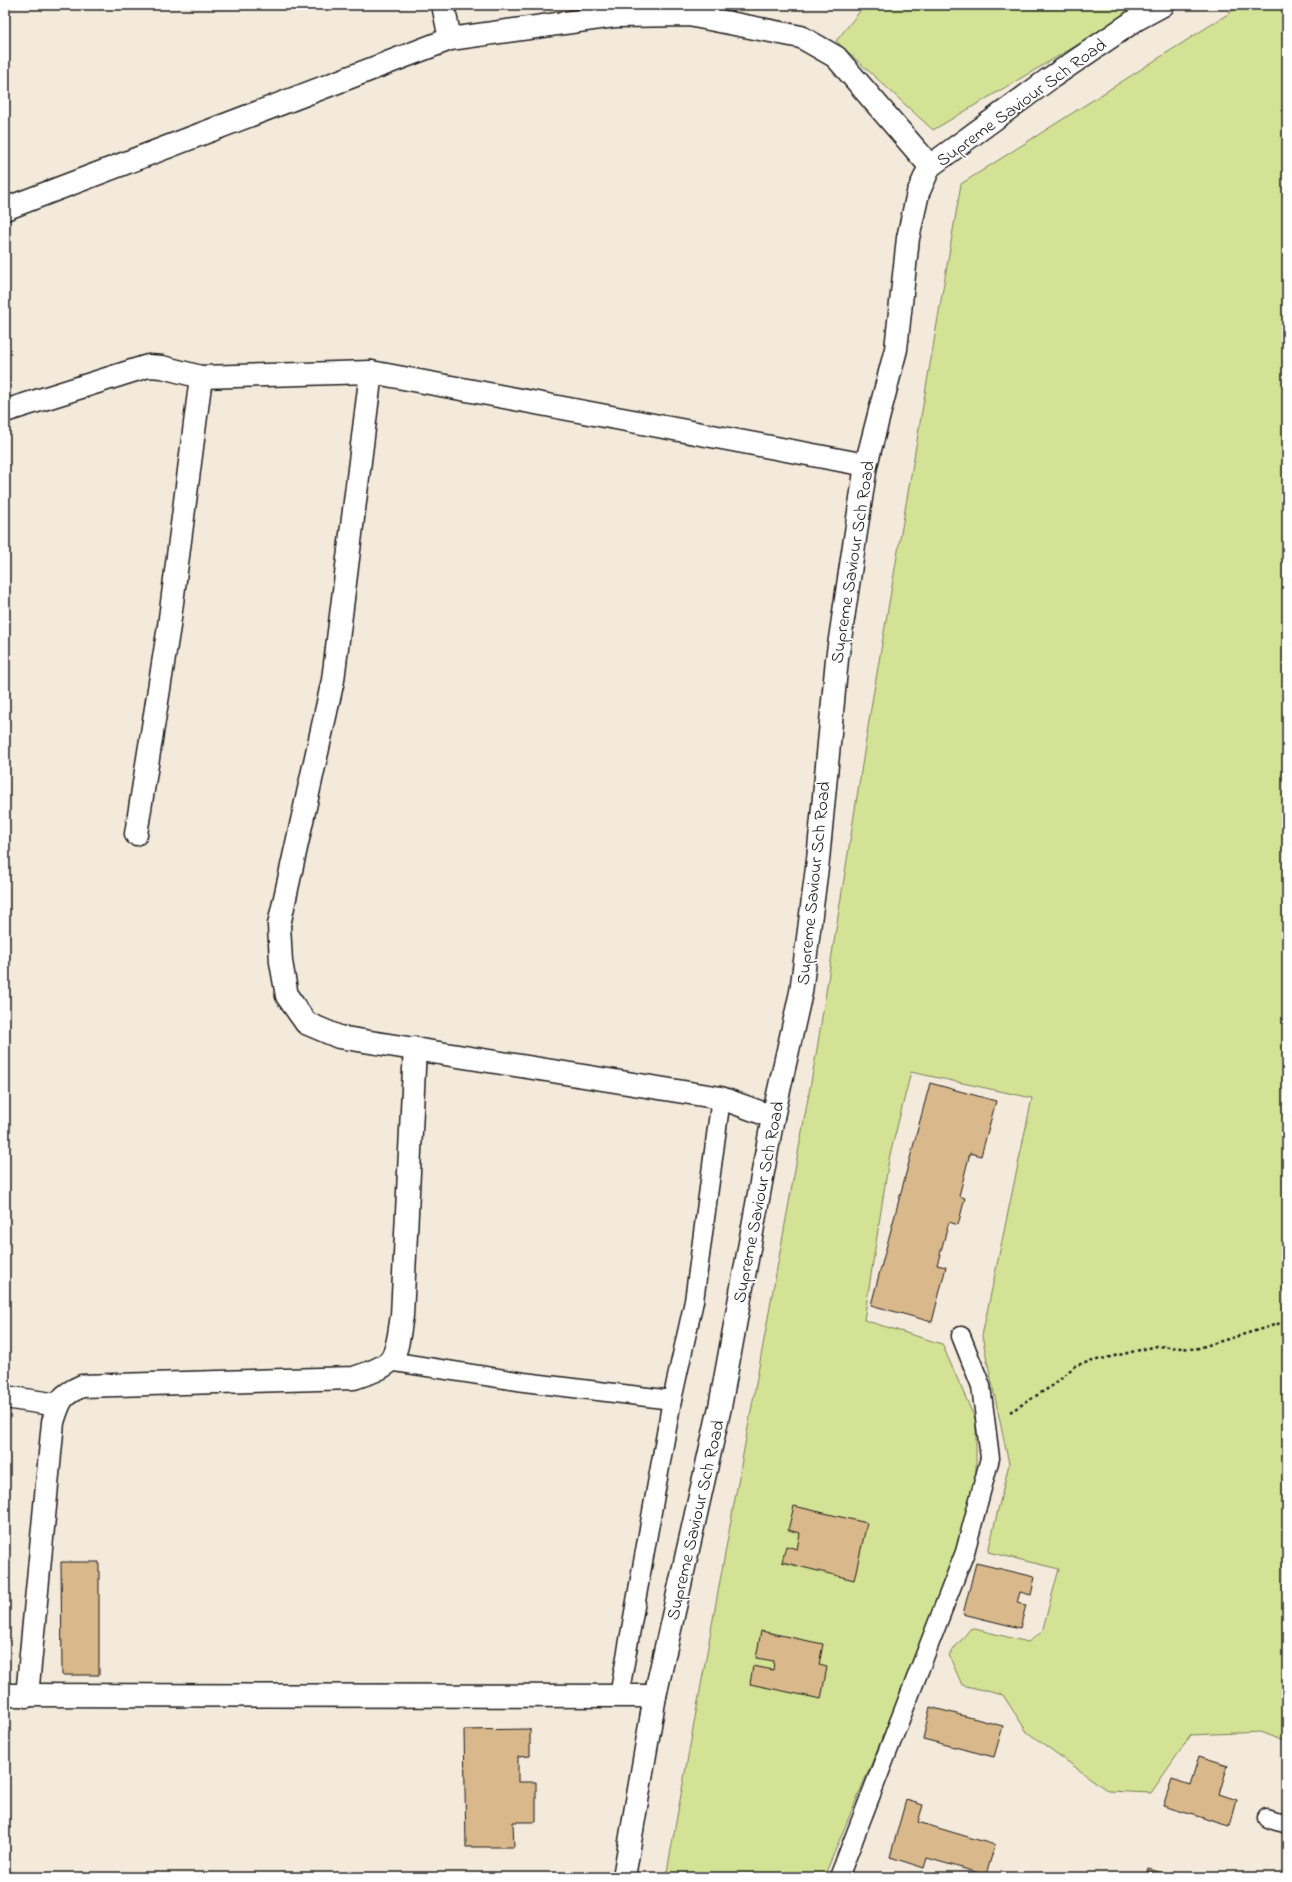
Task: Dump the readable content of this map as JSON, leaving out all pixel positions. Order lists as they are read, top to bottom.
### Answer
{
  "streets": {
    "street": ["Supreme Saviour Sch Road"]
  }
}
